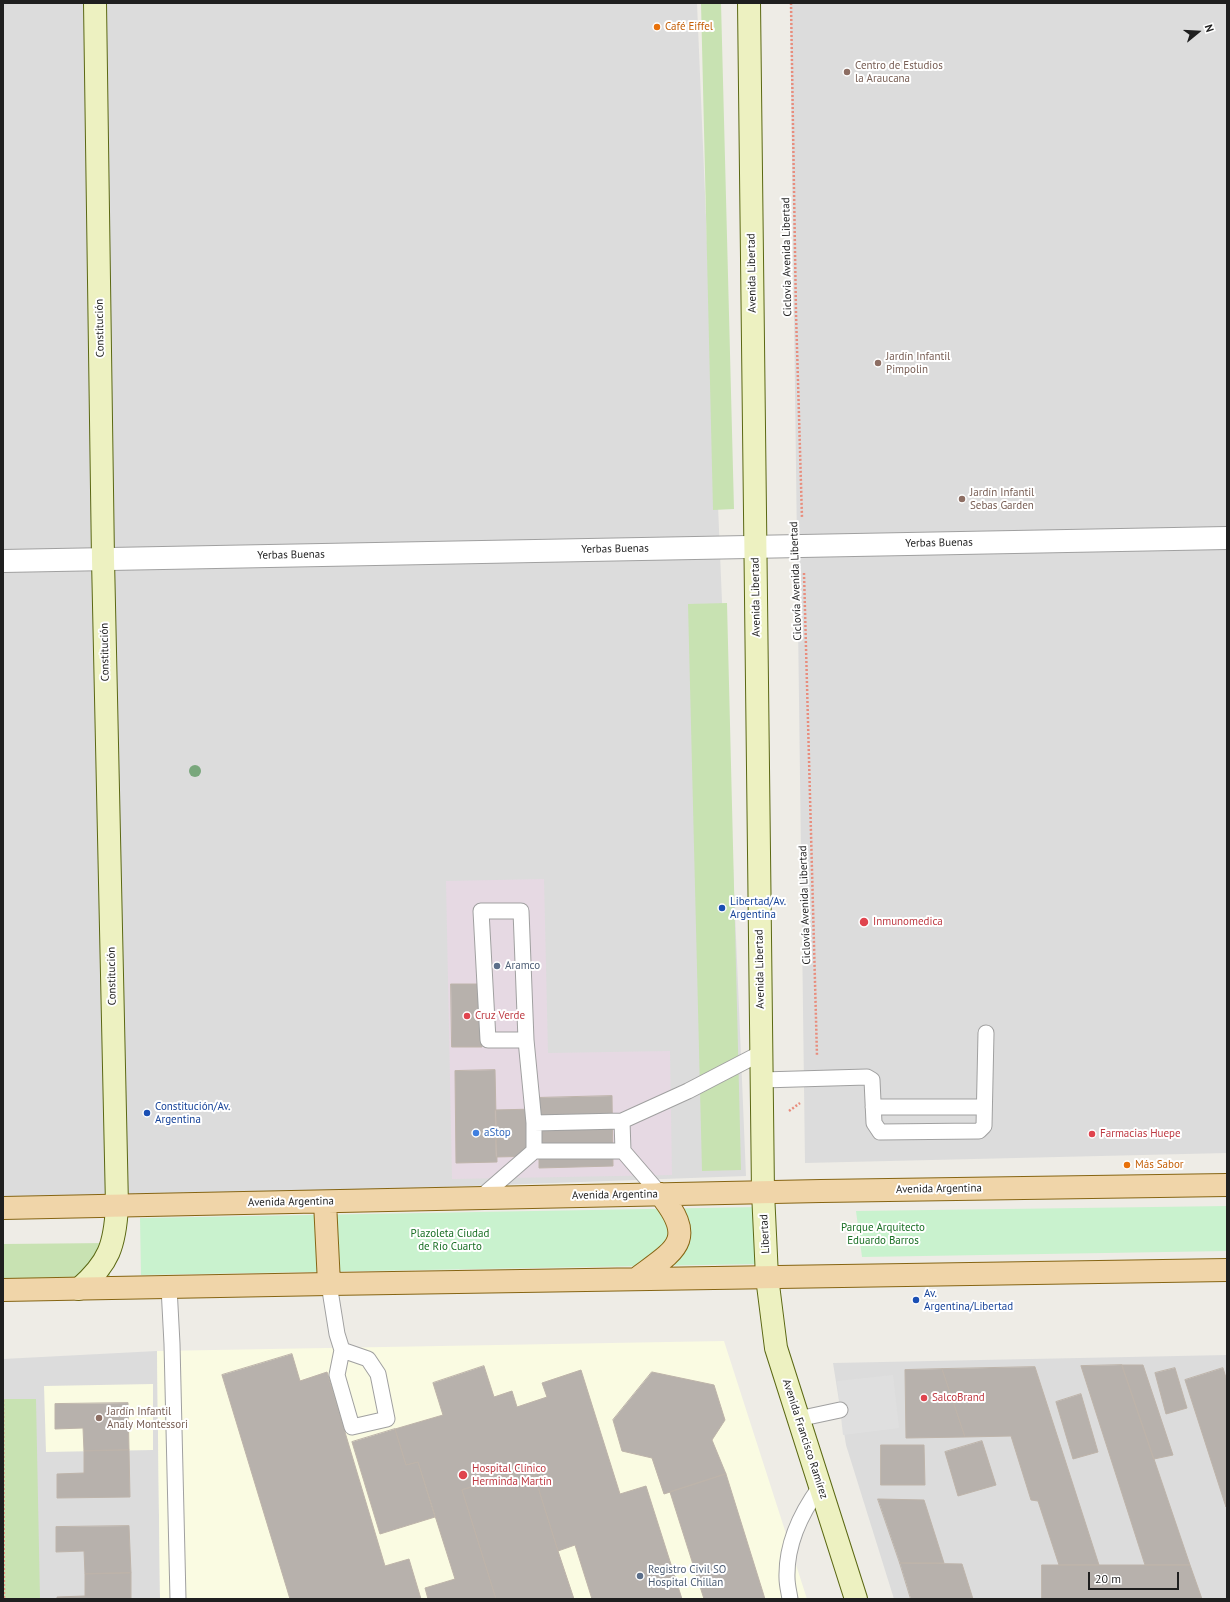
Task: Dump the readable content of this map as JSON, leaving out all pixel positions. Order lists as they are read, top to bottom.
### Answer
{
  "streets": {
    "main road": [
      "Avenida Libertad",
      "Constitución",
      "Avenida Argentina",
      "Libertad",
      "Avenida Francisco Ramírez"
    ],
    "street": ["Yerbas Buenas"],
    "path": ["Ciclovía Avenida Libertad"]
  },
  "crossings": [
    ["Ciclovía Avenida Libertad", "Avenida Libertad"],
    ["Ciclovía Avenida Libertad", "Yerbas Buenas"],
    ["Avenida Libertad", "Yerbas Buenas"],
    ["Avenida Libertad", "Avenida Argentina"],
    ["Avenida Libertad", "Libertad"],
    ["Constitución", "Yerbas Buenas"],
    ["Constitución", "Avenida Argentina"],
    ["Avenida Argentina", "Libertad"],
    ["Libertad", "Avenida Francisco Ramírez"]
  ],
  "parks": ["Parque Arquitecto Eduardo Barros", "Plazoleta Ciudad de Río Cuarto"],
  "places": [
    "Café Eiffel",
    "Centro de Estudios la Araucana",
    "Jardín Infantil Pimpolin",
    "Jardín Infantil Sebas Garden",
    "Libertad/Av. Argentina",
    "Inmunomedica",
    "Aramco",
    "Cruz Verde",
    "Constitución/Av. Argentina",
    "aStop",
    "Farmacias Huepe",
    "Más Sabor",
    "Av. Argentina/Libertad",
    "SalcoBrand",
    "Jardín Infantil Analy Montessori",
    "Hospital Clínico Herminda Martín",
    "Registro Civil SO Hospital Chillan"
  ],
  "scale_bar": "20 m",
  "north": "right"
}
